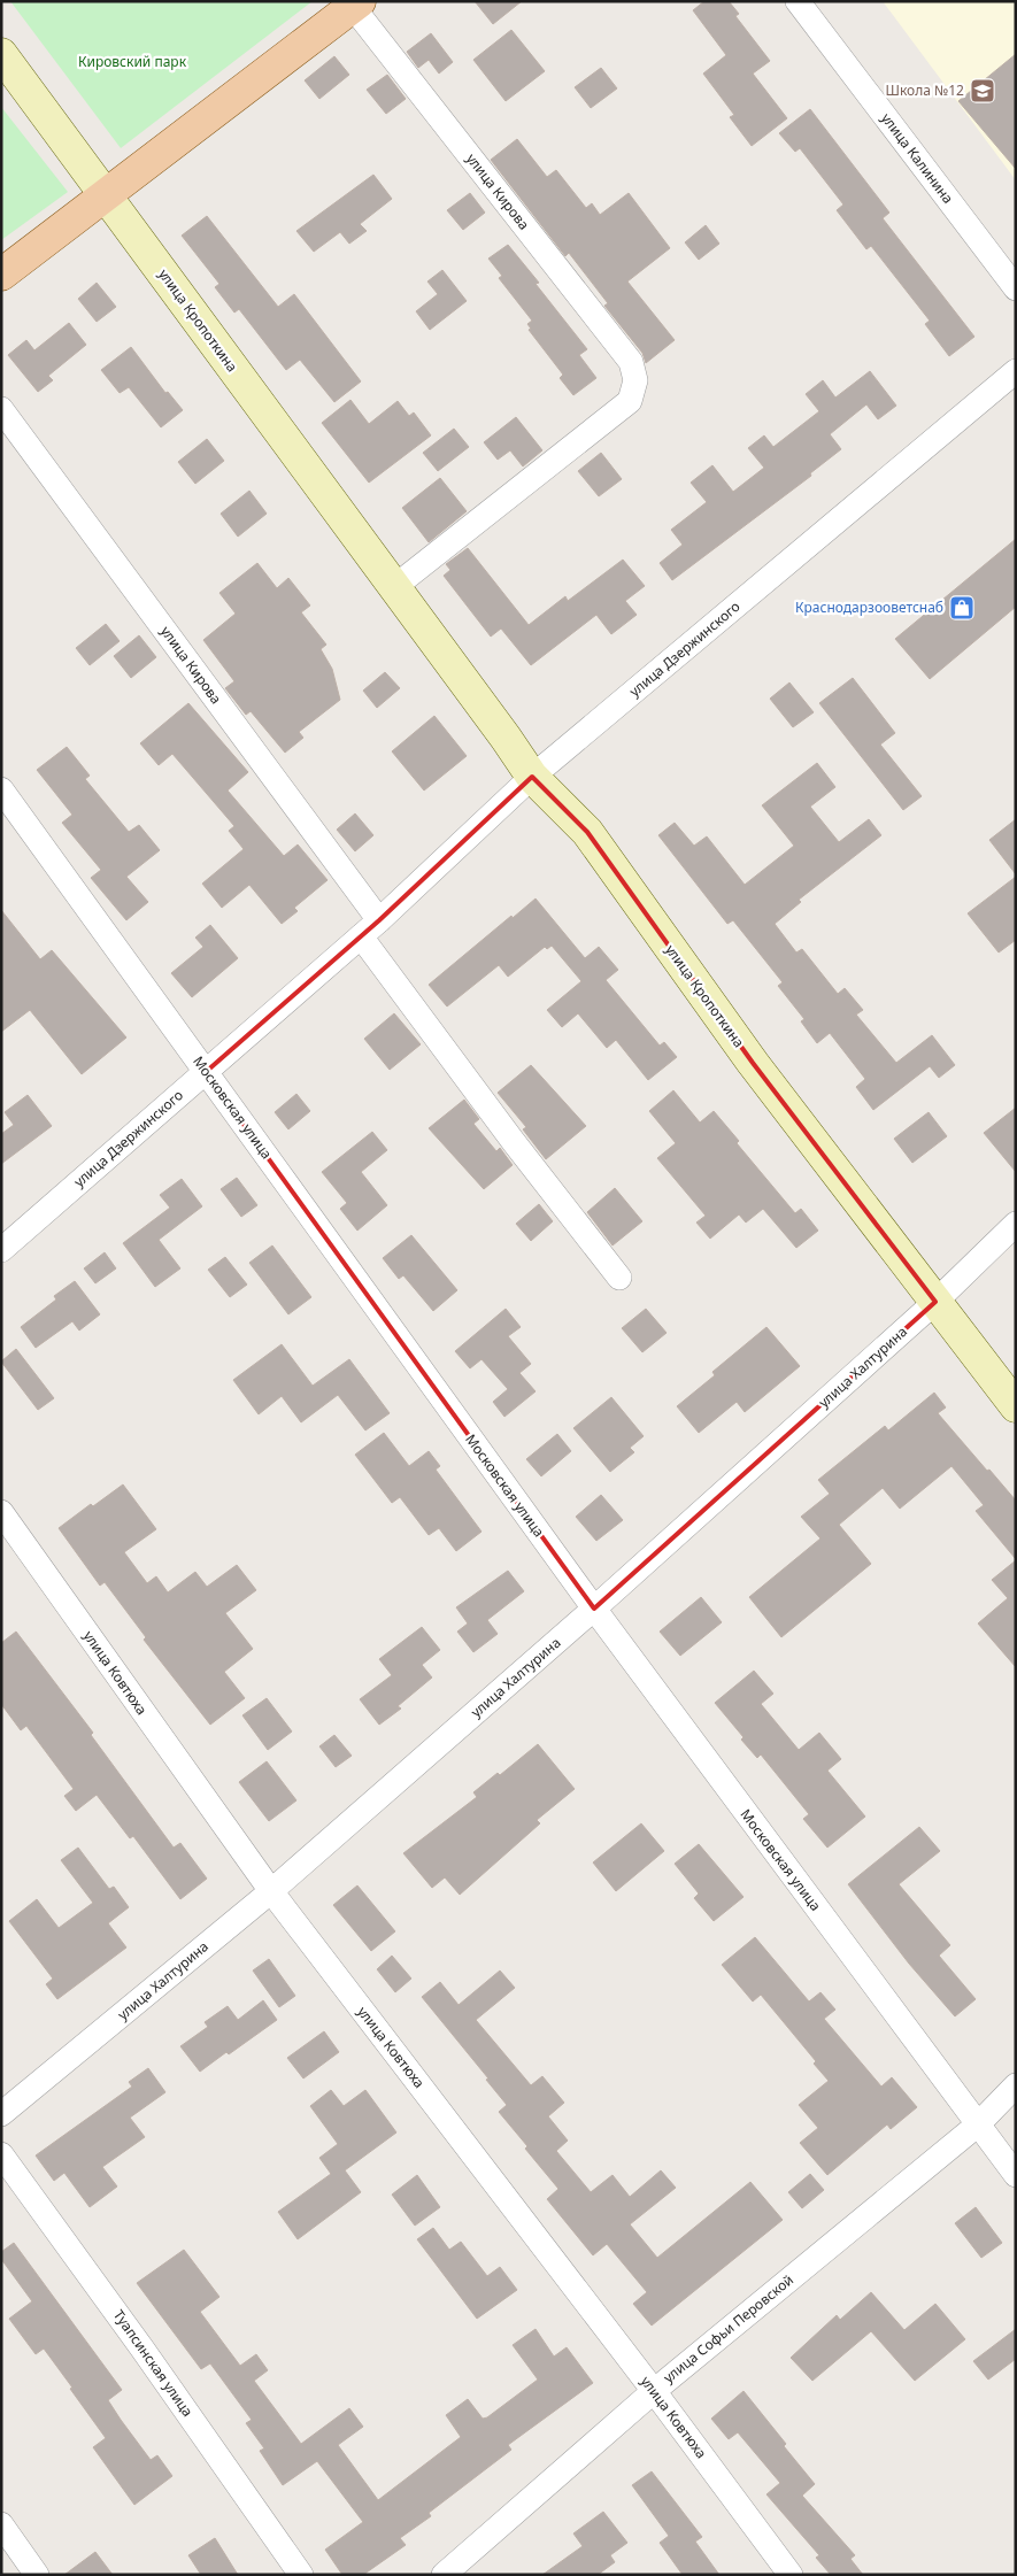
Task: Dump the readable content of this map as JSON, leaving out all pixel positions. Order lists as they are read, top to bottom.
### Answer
{
  "streets": {
    "main road": ["улица Кирова", "улица Кропоткина"],
    "street": [
      "улица Калинина",
      "улица Дзержинского",
      "Московская улица",
      "улица Халтурина",
      "улица Ковтюха",
      "улица Софьи Перовской",
      "Туапсинская улица"
    ]
  },
  "crossings": [
    ["улица Кирова", "улица Кропоткина"],
    ["улица Кирова", "улица Дзержинского"],
    ["улица Кропоткина", "улица Дзержинского"],
    ["улица Кропоткина", "улица Халтурина"],
    ["улица Дзержинского", "Московская улица"],
    ["Московская улица", "улица Халтурина"],
    ["Московская улица", "улица Софьи Перовской"],
    ["улица Халтурина", "улица Ковтюха"],
    ["улица Ковтюха", "улица Софьи Перовской"]
  ],
  "parks": ["Кировский парк"],
  "places": {
    "school or university": ["Школа №12"],
    "shop": ["Краснодарзооветснаб"]
  }
}
